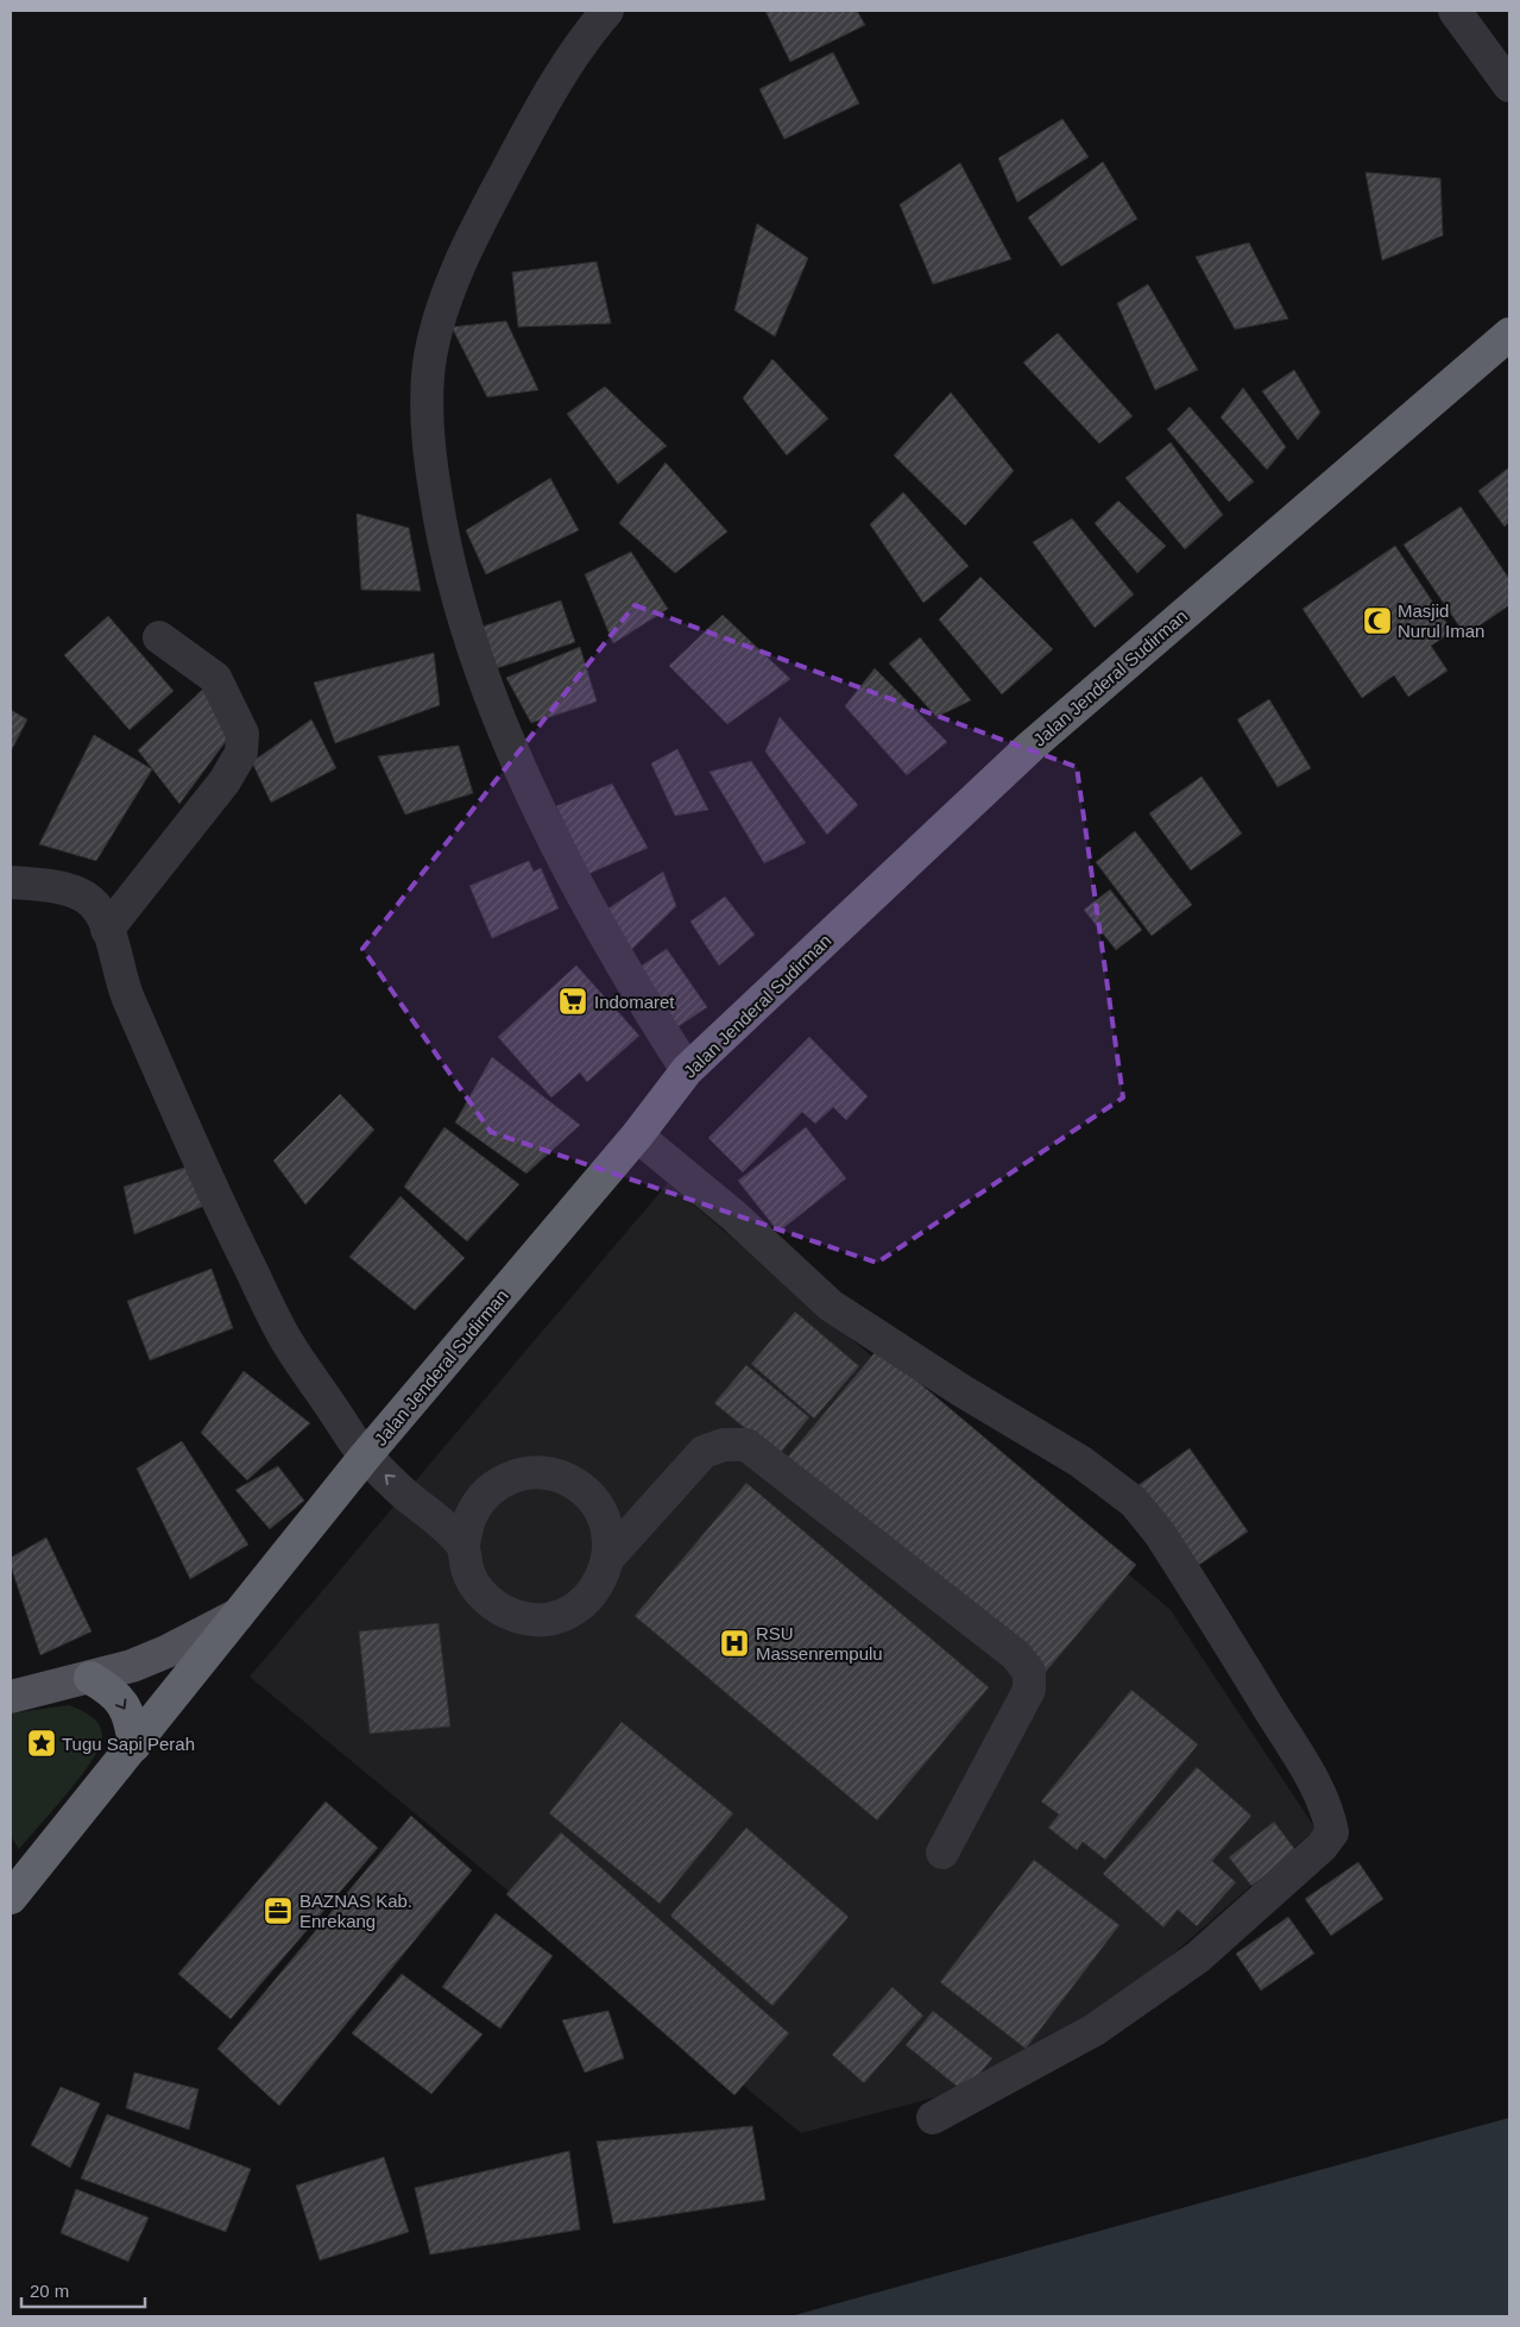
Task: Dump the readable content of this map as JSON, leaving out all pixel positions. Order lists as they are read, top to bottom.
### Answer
{
  "streets": {
    "highway": ["Jalan Jenderal Sudirman"]
  },
  "places": {
    "mosque": ["Masjid Nurul Iman"],
    "supermarket": ["Indomaret"],
    "hospital": ["RSU Massenrempulu"],
    "place": ["Tugu Sapi Perah"],
    "office": ["BAZNAS Kab. Enrekang"]
  },
  "scale_bar": "20 m"
}
